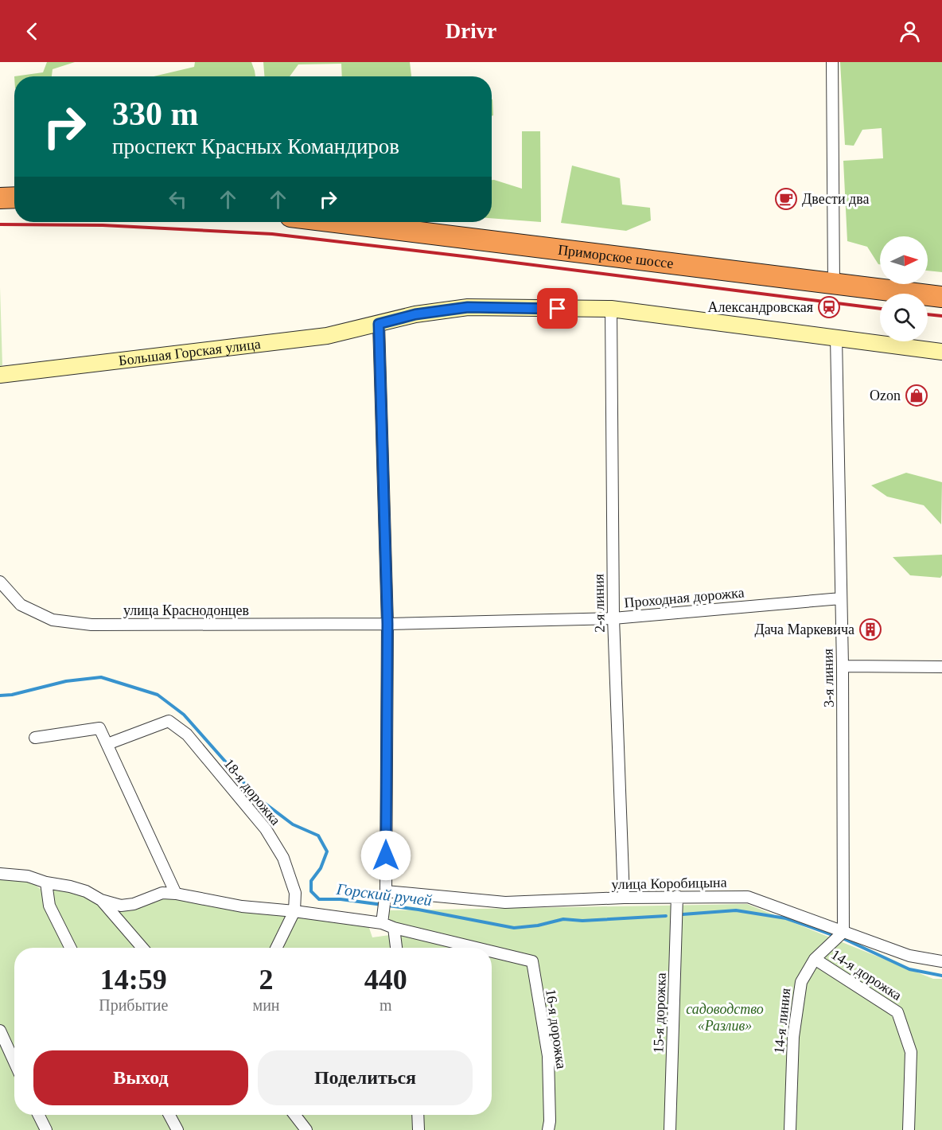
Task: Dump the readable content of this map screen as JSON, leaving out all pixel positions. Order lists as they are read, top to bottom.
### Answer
{
  "streets": {
    "highway": ["Приморское шоссе"],
    "street": [
      "Большая Горская улица",
      "Проходная дорожка",
      "2-я линия",
      "улица Краснодонцев",
      "3-я линия",
      "18-я дорожка",
      "улица Коробицына",
      "14-я дорожка",
      "15-я дорожка",
      "14-я линия",
      "16-я дорожка"
    ]
  },
  "crossings": [
    ["Большая Горская улица", "2-я линия"],
    ["Большая Горская улица", "3-я линия"],
    ["Проходная дорожка", "2-я линия"],
    ["Проходная дорожка", "улица Краснодонцев"],
    ["Проходная дорожка", "3-я линия"],
    ["2-я линия", "улица Коробицына"],
    ["3-я линия", "улица Коробицына"],
    ["3-я линия", "14-я линия"],
    ["улица Коробицына", "15-я дорожка"],
    ["улица Коробицына", "14-я линия"],
    ["14-я дорожка", "14-я линия"]
  ],
  "water": ["Горский ручей"],
  "parks": ["садоводство «Разлив»"],
  "places": {
    "cafe": ["Двести два"],
    "station": ["Александровская"],
    "shop": ["Ozon"],
    "building": ["Дача Маркевича"]
  },
  "north": "right",
  "page": {
    "header": "Drivr",
    "turn": ["330 m", "проспект Красных Командиров"],
    "eta": [
      "14:59",
      "Прибытие",
      "2",
      "мин",
      "440",
      "m"
    ],
    "buttons": ["Выход", "Поделиться"]
  }
}
